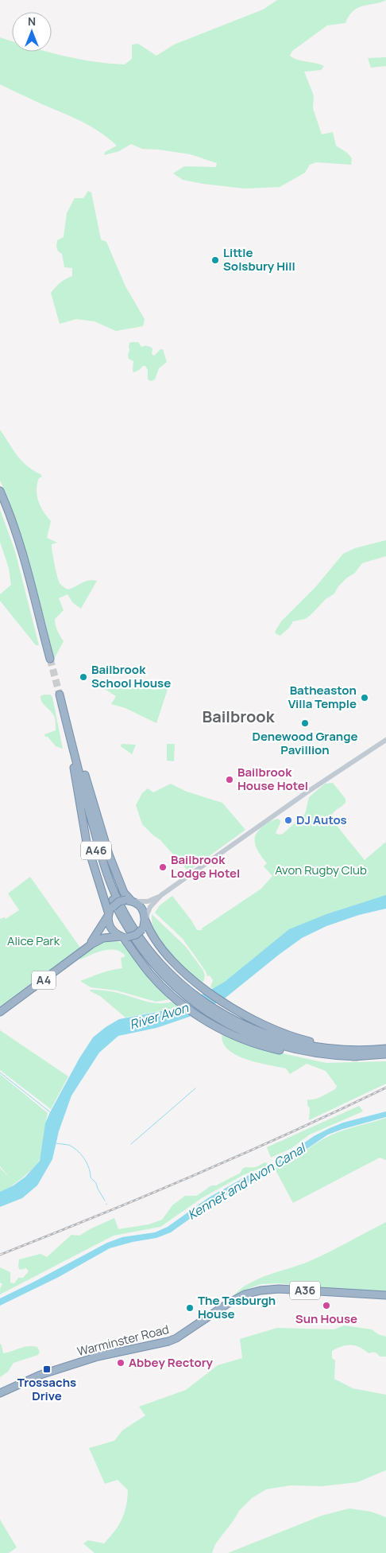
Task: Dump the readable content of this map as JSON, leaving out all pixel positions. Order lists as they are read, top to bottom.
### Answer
{
  "streets": {
    "highway": [
      "A46",
      "A4",
      "A36",
      "Warminster Road"
    ]
  },
  "districts": ["Bailbrook"],
  "water": ["River Avon", "Kennet and Avon Canal"],
  "parks": ["Avon Rugby Club", "Alice Park"],
  "places": {
    "other": [
      "Little Solsbury Hill",
      "Bailbrook School House",
      "Batheaston Villa Temple",
      "Denewood Grange Pavillion",
      "Bailbrook House Hotel",
      "DJ Autos",
      "Bailbrook Lodge Hotel",
      "Sun House",
      "The Tasburgh House",
      "Abbey Rectory"
    ],
    "transit": ["Trossachs Drive"]
  },
  "north": "top"
}
